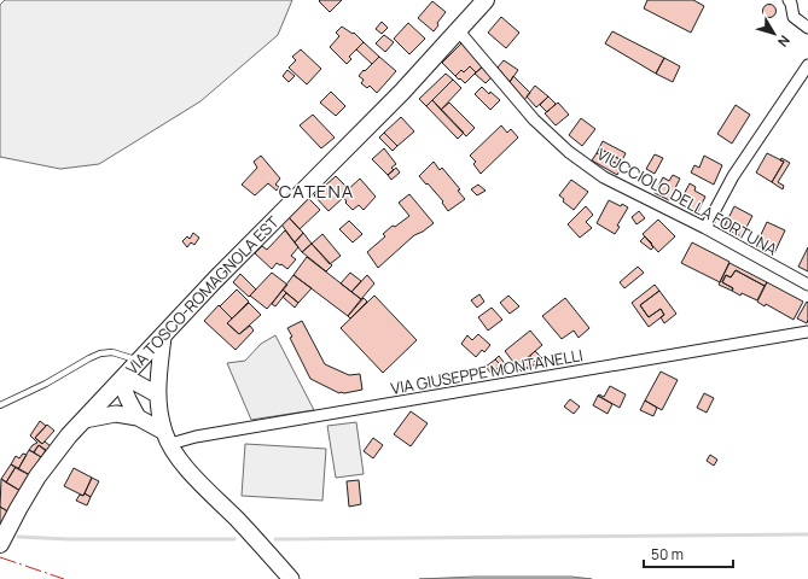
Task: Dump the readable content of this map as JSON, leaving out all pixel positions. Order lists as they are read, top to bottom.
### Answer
{
  "streets": {
    "main road": ["VIA TOSCO-ROMAGNOLA EST"],
    "street": ["VIUCCIOLO DELLA FORTUNA", "VIA GIUSEPPE MONTANELLI"]
  },
  "crossings": [
    ["VIUCCIOLO DELLA FORTUNA", "VIA TOSCO-ROMAGNOLA EST"]
  ],
  "districts": ["CATENA"],
  "scale_bar": "50 m",
  "north": "bottom right"
}
